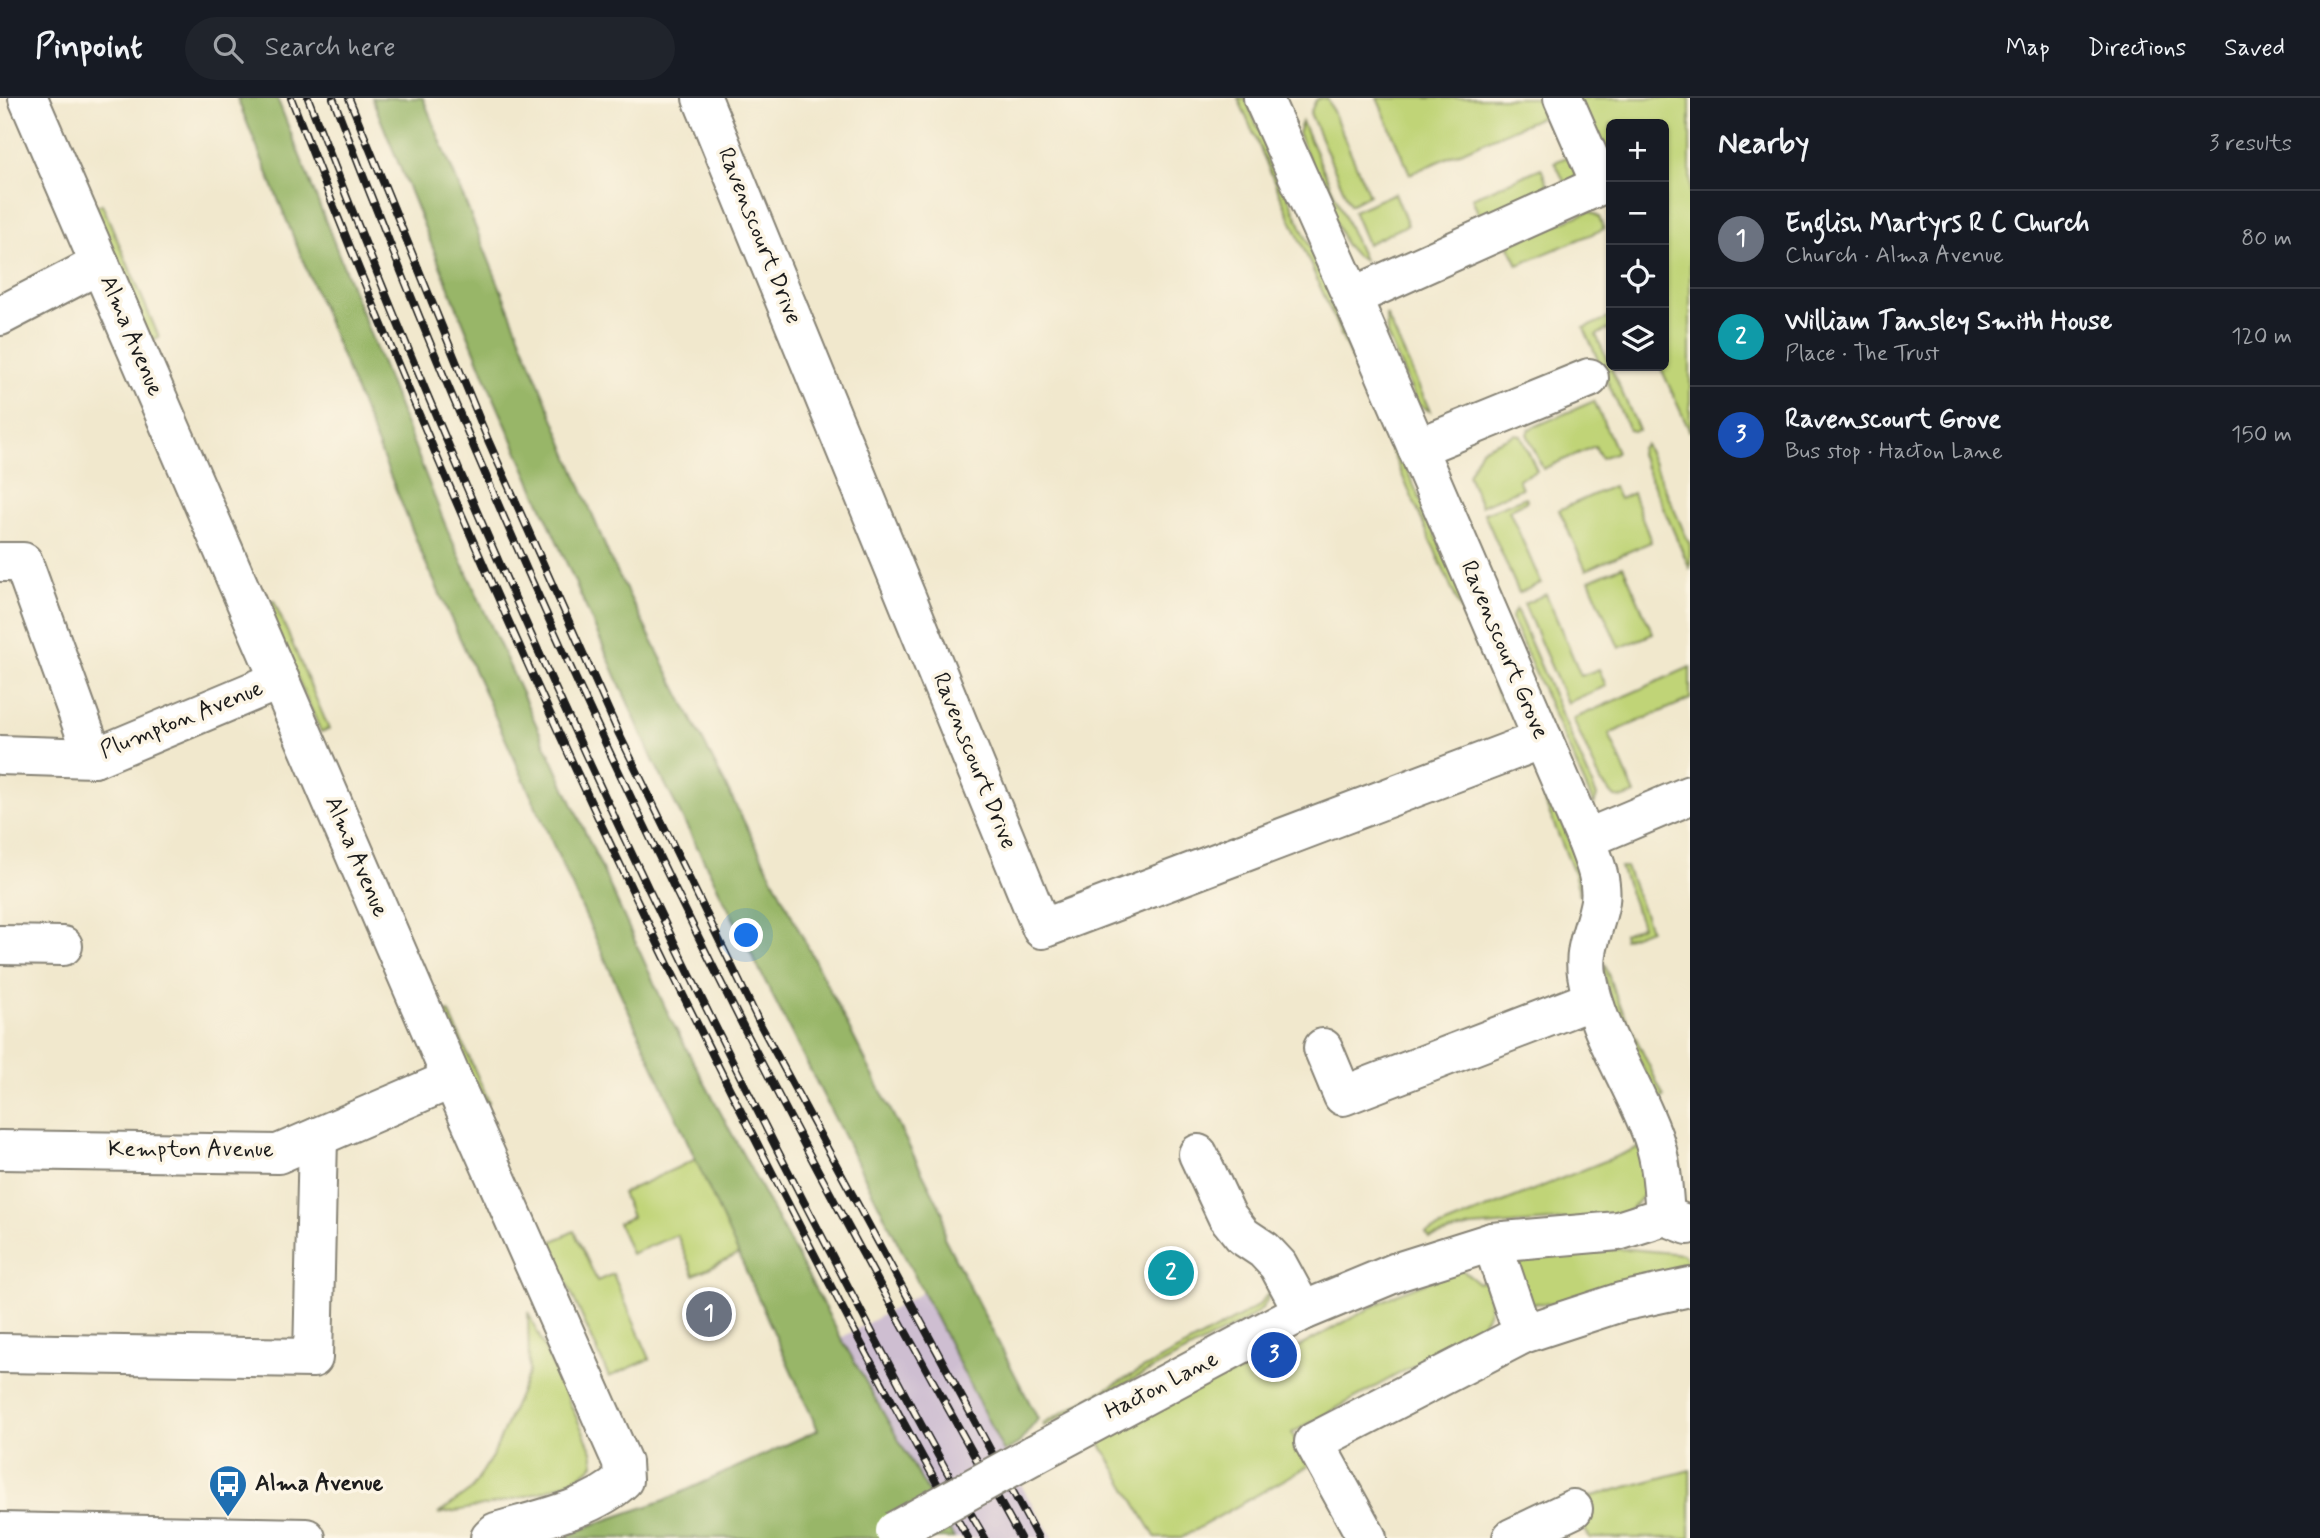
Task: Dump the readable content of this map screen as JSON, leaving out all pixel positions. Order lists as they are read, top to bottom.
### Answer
{
  "streets": {
    "street": [
      "Ravenscourt Drive",
      "Alma Avenue",
      "Ravenscourt Grove",
      "Plumpton Avenue",
      "Kempton Avenue",
      "Hacton Lane"
    ]
  },
  "crossings": [
    ["Ravenscourt Drive", "Ravenscourt Grove"],
    ["Alma Avenue", "Plumpton Avenue"],
    ["Alma Avenue", "Kempton Avenue"],
    ["Ravenscourt Grove", "Hacton Lane"]
  ],
  "places": {
    "bus stop": ["Alma Avenue"]
  },
  "page": {
    "header": "Pinpoint",
    "search": "Search here",
    "nav": ["Map", "Directions", "Saved"],
    "heading": ["Nearby", "3 results"],
    "map_buttons": ["+", "−"],
    "list": [
      {
        "mark": "1",
        "name": "English Martyrs R C Church",
        "note": "Church · Alma Avenue",
        "value": "80 m"
      },
      {
        "mark": "2",
        "name": "William Tansley Smith House",
        "note": "Place · The Trust",
        "value": "120 m"
      },
      {
        "mark": "3",
        "name": "Ravenscourt Grove",
        "note": "Bus stop · Hacton Lane",
        "value": "150 m"
      }
    ],
    "pins": ["2", "1", "3"]
  }
}
